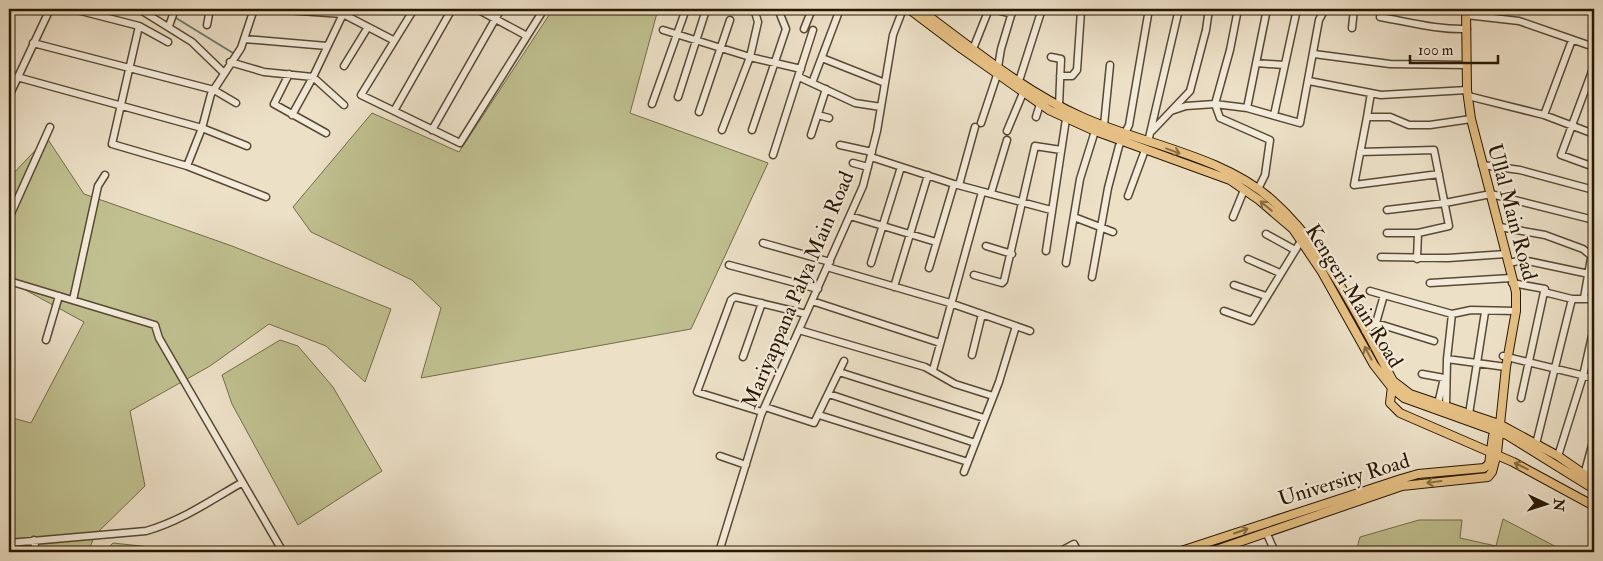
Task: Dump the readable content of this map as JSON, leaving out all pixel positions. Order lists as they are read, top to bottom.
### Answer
{
  "streets": {
    "main road": ["Ullal Main Road", "Kengeri Main Road", "University Road"],
    "street": ["Mariyappana Palya Main Road"]
  },
  "crossings": [
    ["Kengeri Main Road", "University Road"]
  ],
  "scale_bar": "100 m",
  "north": "right"
}
